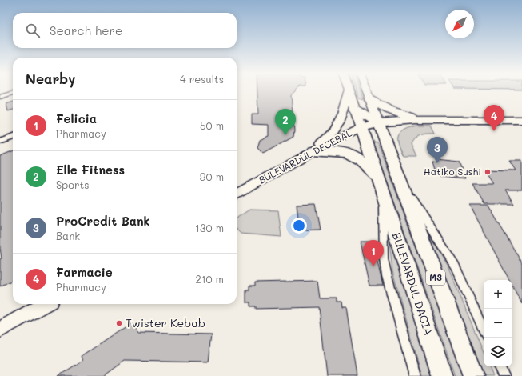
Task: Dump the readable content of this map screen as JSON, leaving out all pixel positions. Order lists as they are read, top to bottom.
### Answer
{
  "streets": {
    "highway": ["BULEVARDUL DECEBAL", "M3", "BULEVARDUL DACIA"]
  },
  "crossings": [
    ["BULEVARDUL DECEBAL", "M3"],
    ["BULEVARDUL DECEBAL", "BULEVARDUL DACIA"]
  ],
  "places": ["Hatiko Sushi", "Twister Kebab"],
  "north": "bottom left",
  "page": {
    "search": "Search here",
    "heading": ["Nearby", "4 results"],
    "list": [
      {
        "mark": "1",
        "name": "Felicia",
        "note": "Pharmacy",
        "value": "50 m"
      },
      {
        "mark": "2",
        "name": "Elle Fitness",
        "note": "Sports",
        "value": "90 m"
      },
      {
        "mark": "3",
        "name": "ProCredit Bank",
        "note": "Bank",
        "value": "130 m"
      },
      {
        "mark": "4",
        "name": "Farmacie",
        "note": "Pharmacy",
        "value": "210 m"
      }
    ],
    "pins": [
      "4",
      "2",
      "3",
      "1"
    ],
    "map_buttons": ["+", "−"]
  }
}
